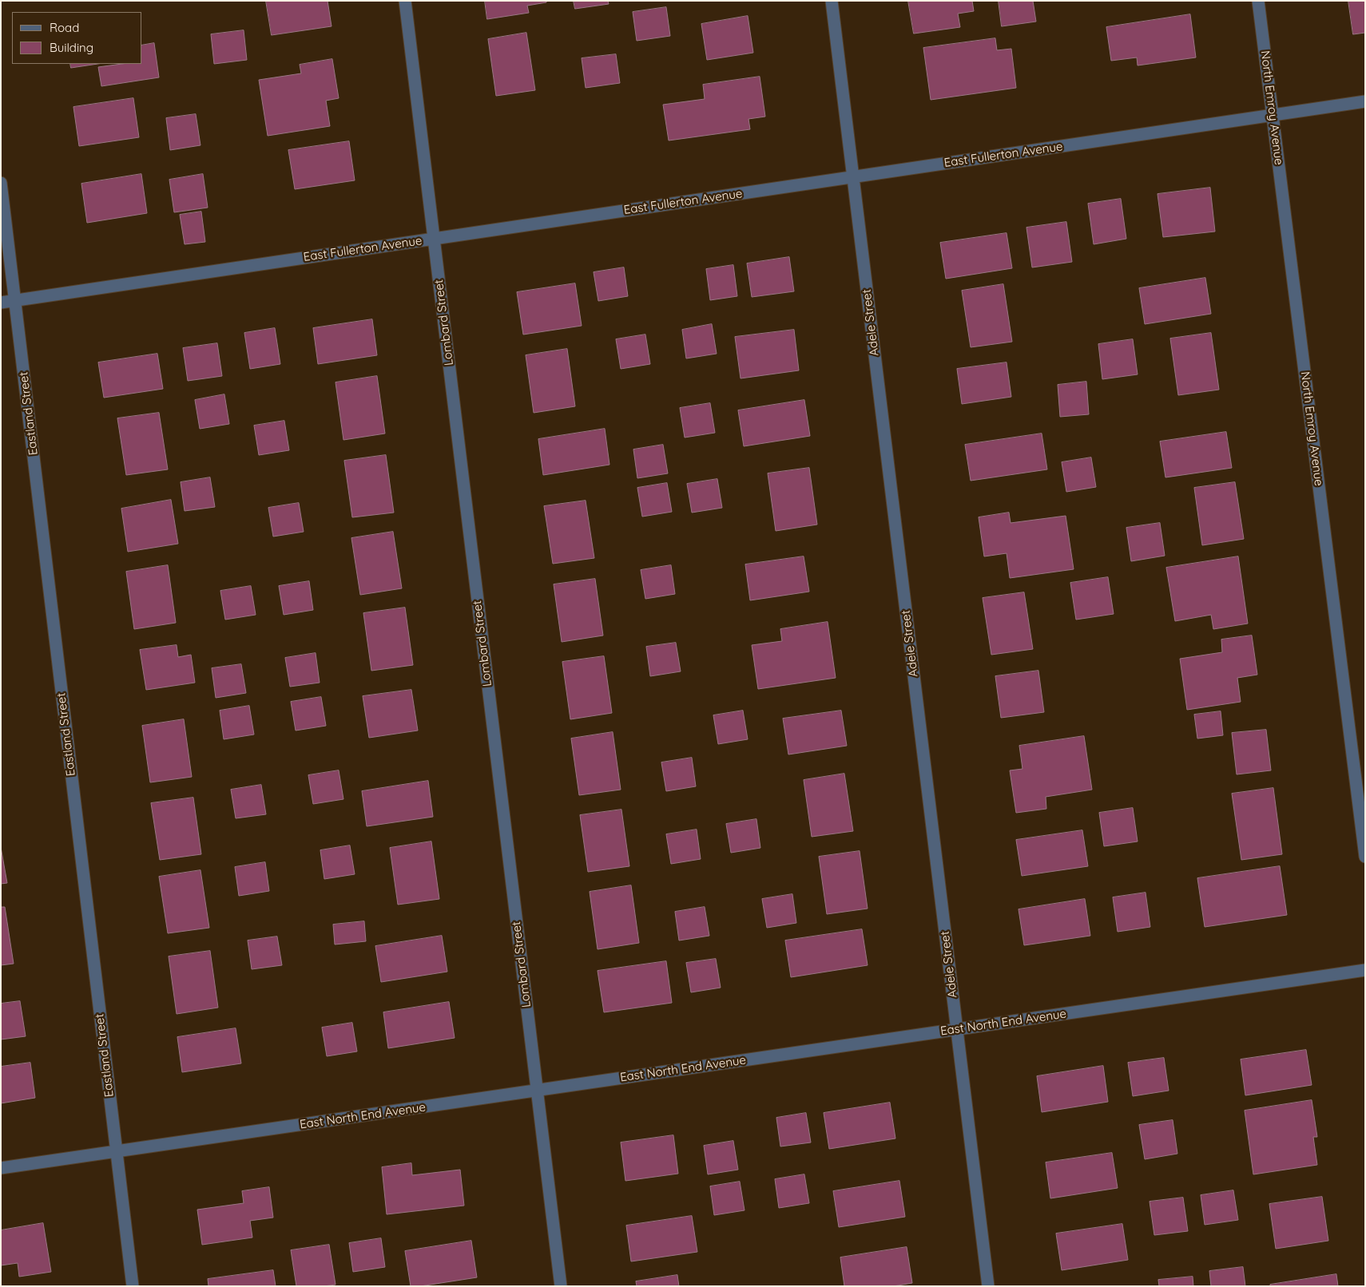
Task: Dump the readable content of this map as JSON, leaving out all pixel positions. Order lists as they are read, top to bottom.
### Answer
{
  "streets": {
    "street": [
      "North Emroy Avenue",
      "East Fullerton Avenue",
      "Lombard Street",
      "Adele Street",
      "Eastland Street",
      "East North End Avenue"
    ]
  },
  "crossings": [
    ["North Emroy Avenue", "East Fullerton Avenue"],
    ["East Fullerton Avenue", "Lombard Street"],
    ["East Fullerton Avenue", "Adele Street"],
    ["East Fullerton Avenue", "Eastland Street"],
    ["Lombard Street", "East North End Avenue"],
    ["Adele Street", "East North End Avenue"],
    ["Eastland Street", "East North End Avenue"]
  ],
  "legend": ["Road", "Building"]
}
